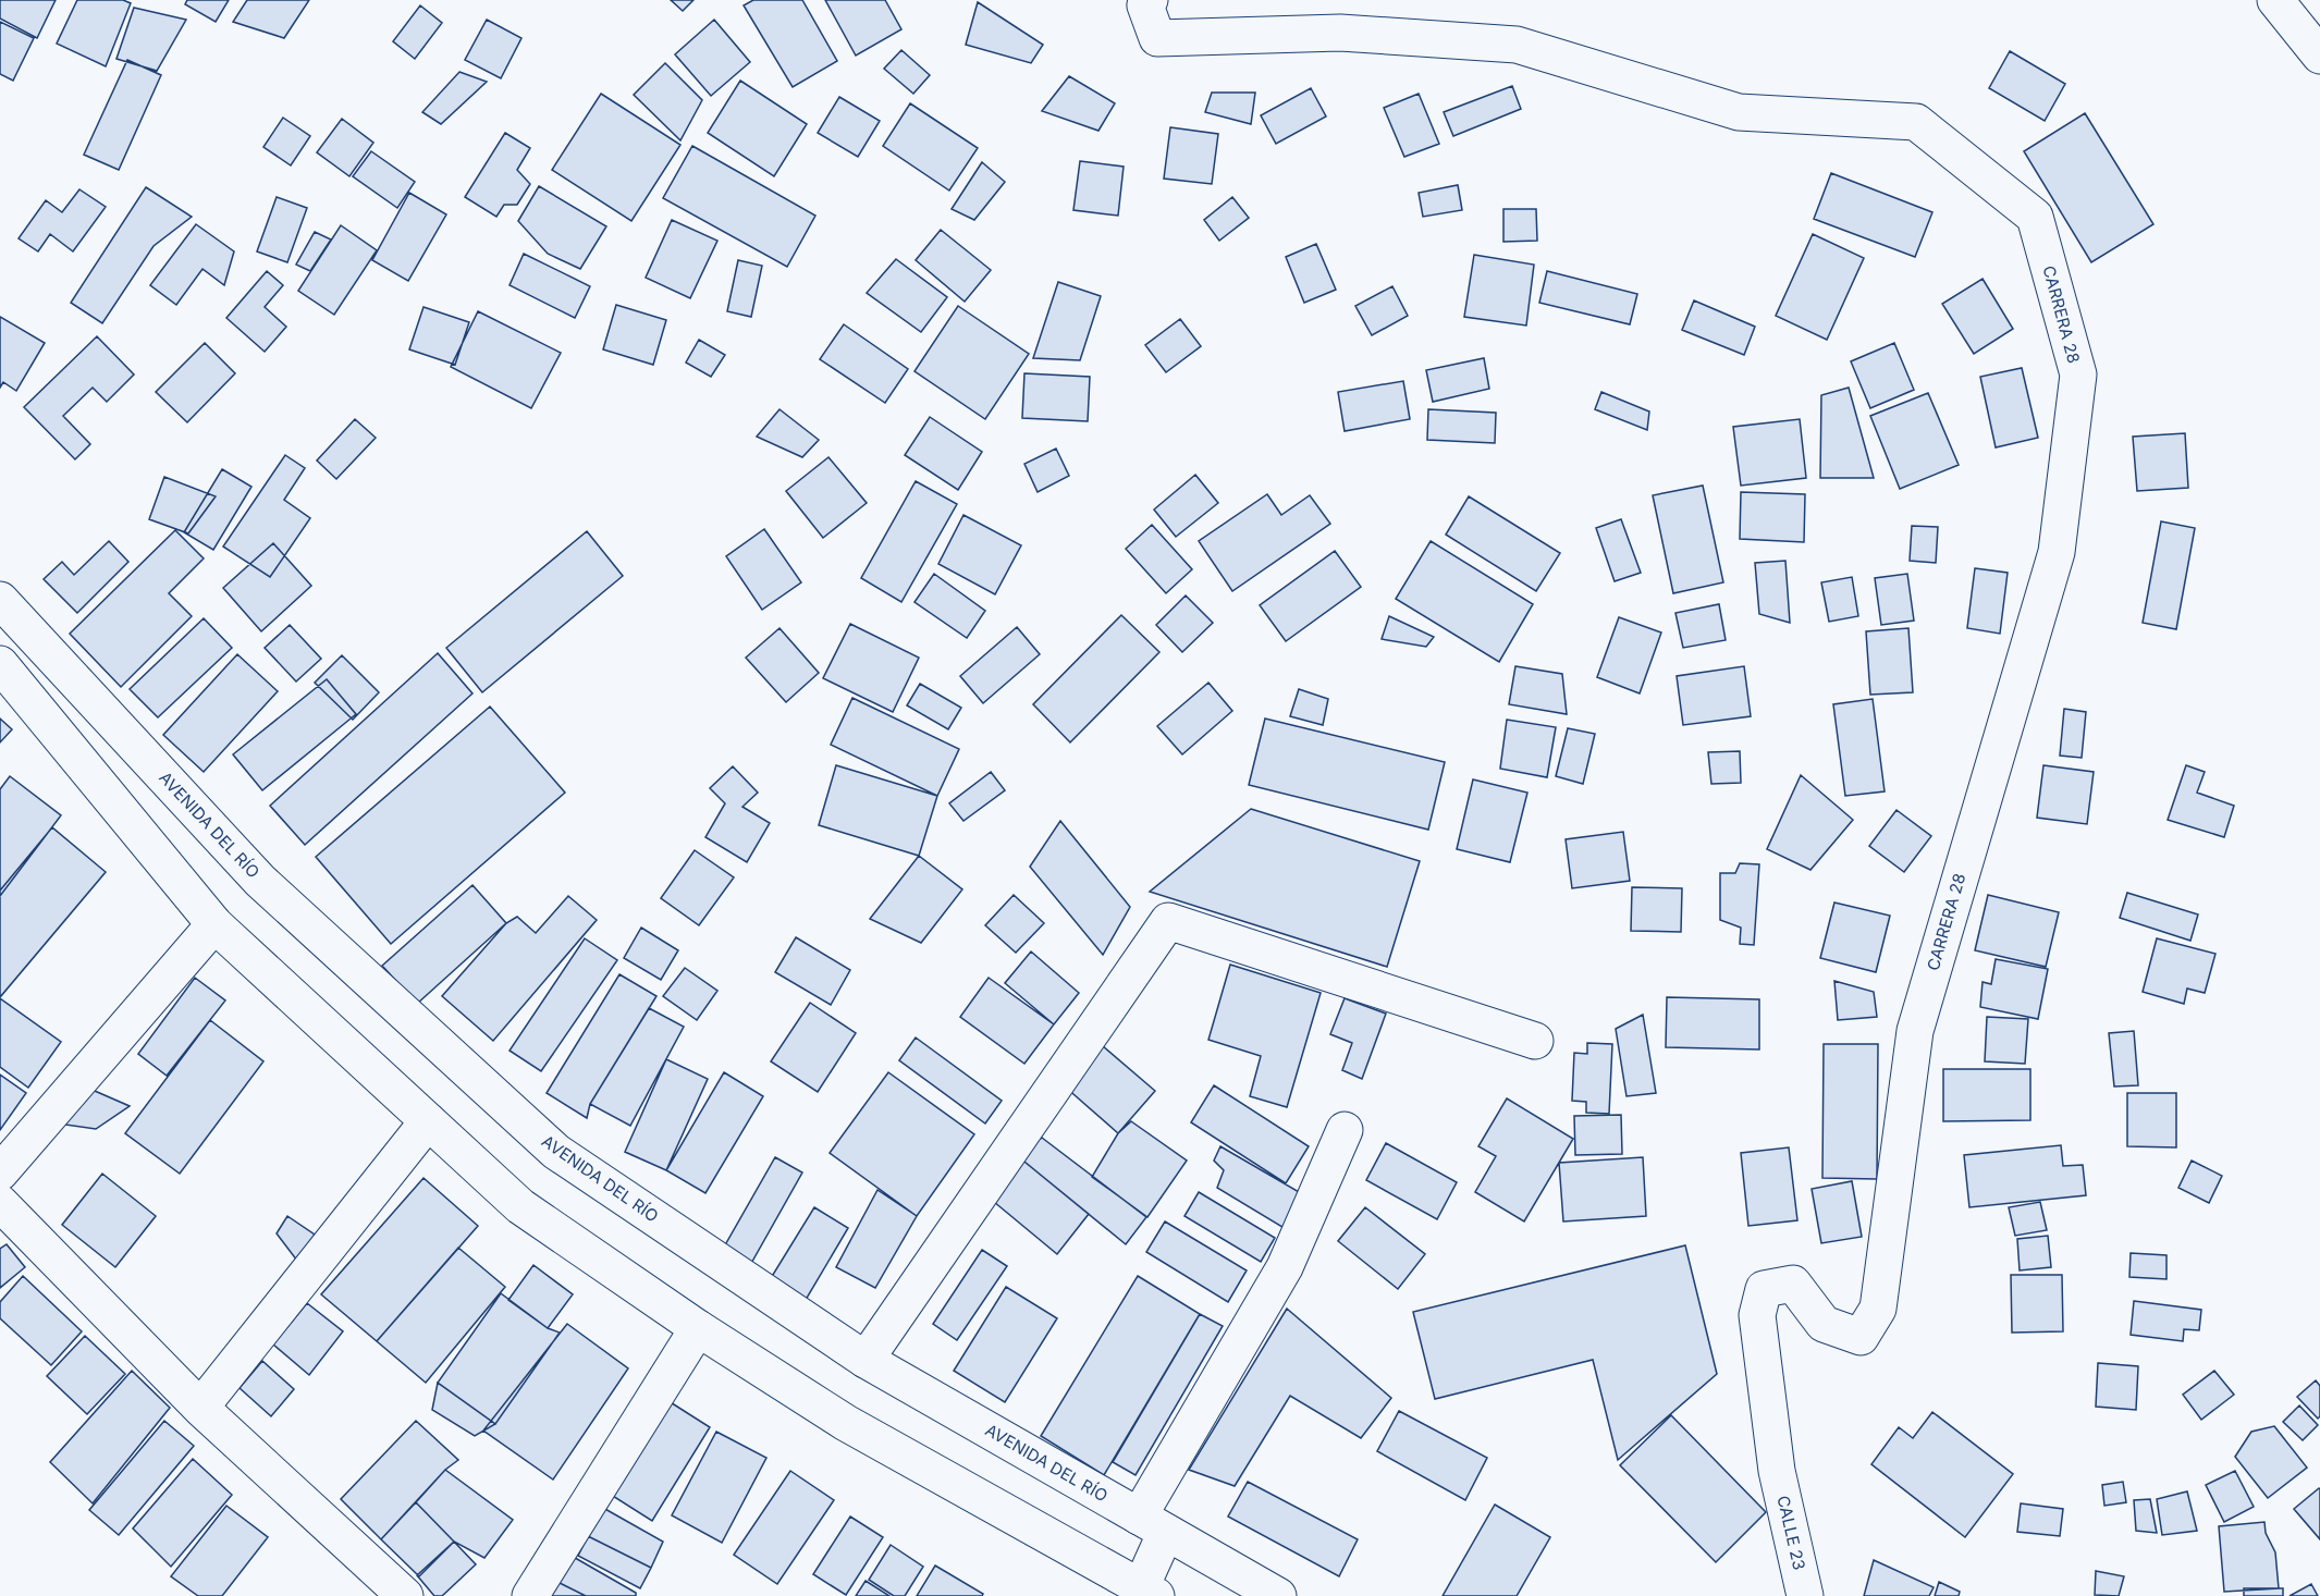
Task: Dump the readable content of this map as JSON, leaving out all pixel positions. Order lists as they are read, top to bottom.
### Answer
{
  "streets": {
    "street": ["CARRERA 28", "AVENIDA DEL RÍO", "CALLE 23"]
  },
  "crossings": [
    ["CARRERA 28", "CALLE 23"]
  ]
}
